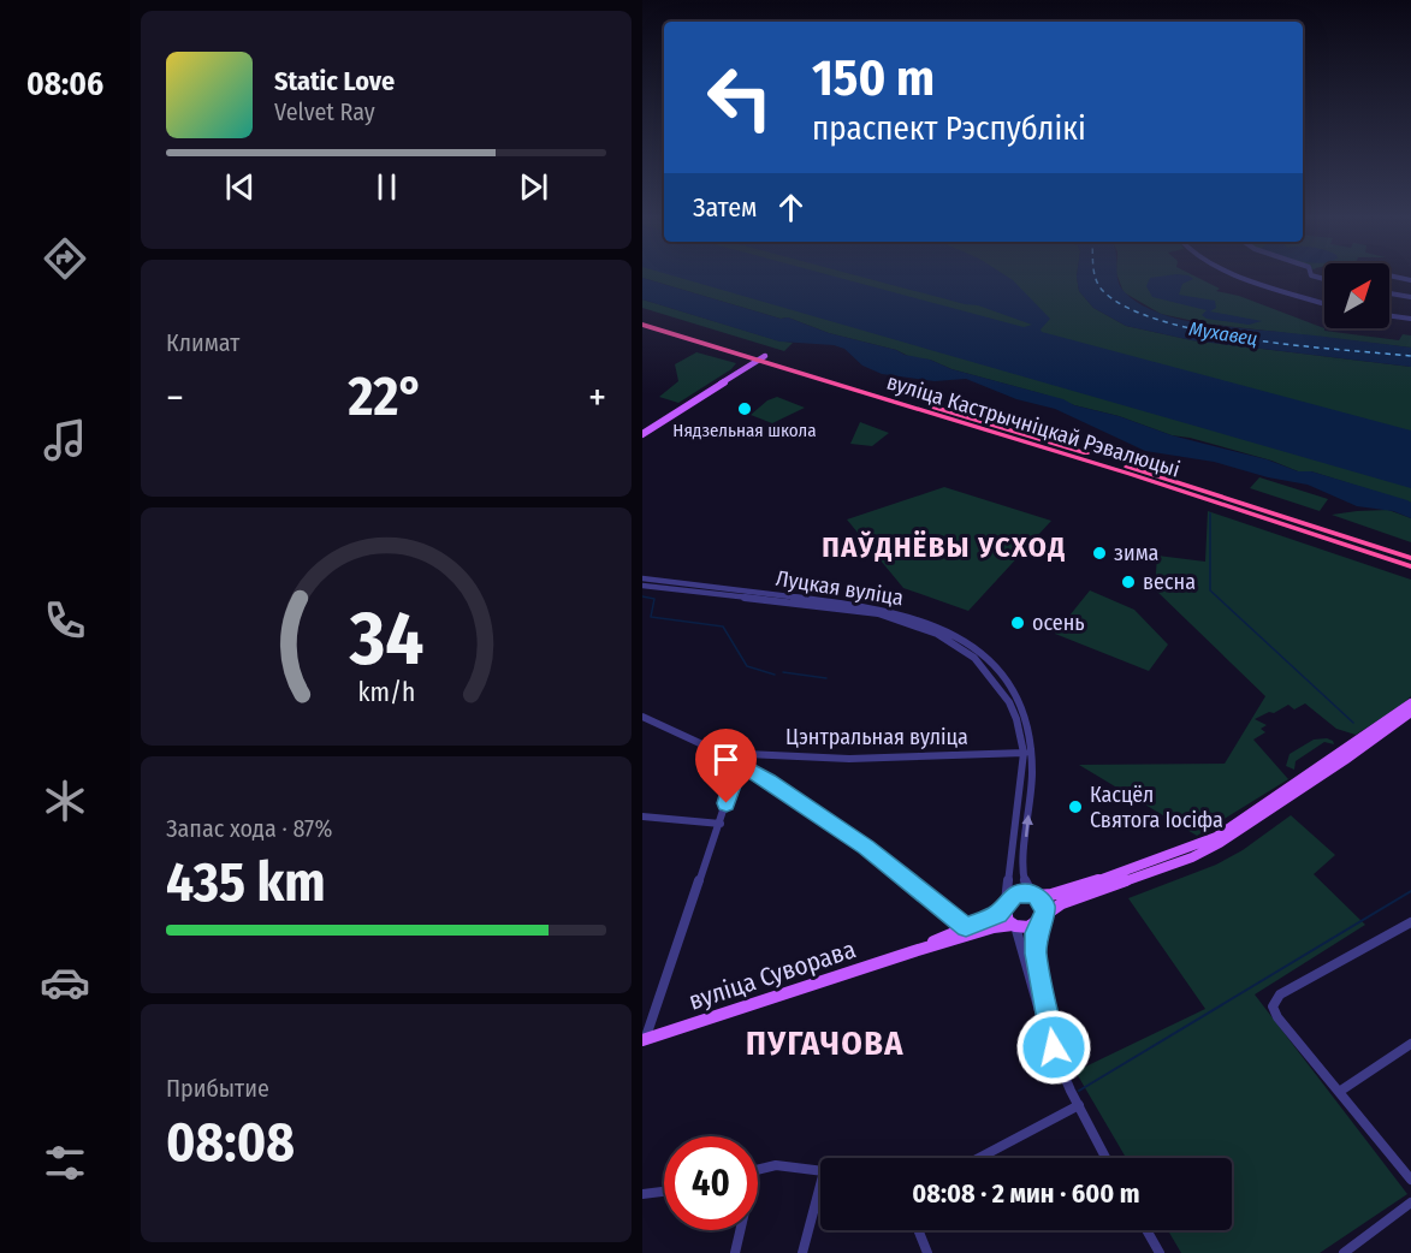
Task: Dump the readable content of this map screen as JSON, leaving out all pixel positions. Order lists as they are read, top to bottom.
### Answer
{
  "streets": {
    "highway": ["вуліца Кастрычніцкай Рэвалюцыі"],
    "main road": ["вуліца Суворава"],
    "street": ["Луцкая вуліца", "Цэнтральная вуліца"]
  },
  "crossings": [
    ["Луцкая вуліца", "Цэнтральная вуліца"],
    ["Луцкая вуліца", "вуліца Суворава"]
  ],
  "districts": ["ПАЎДНЁВЫ УСХОД", "ПУГАЧОВА"],
  "water": ["Мухавец"],
  "places": [
    "Нядзельная школа",
    "зима",
    "весна",
    "осень",
    "Касцёл Святога Іосіфа"
  ],
  "north": "top right",
  "page": {
    "tabs": "08:06",
    "turn": ["150 m", "праспект Рэспублікі"],
    "song": ["Static Love", "Velvet Ray"],
    "then": "Затем",
    "tile": [
      "Климат",
      ["Запас хода · 87%", "435 km"],
      ["Прибытие", "08:08"]
    ],
    "heat": ["−", "22°", "+"],
    "limit": "40",
    "trip": "08:08 · 2 мин · 600 m",
    "gauge": ["34", "km/h"]
  }
}
